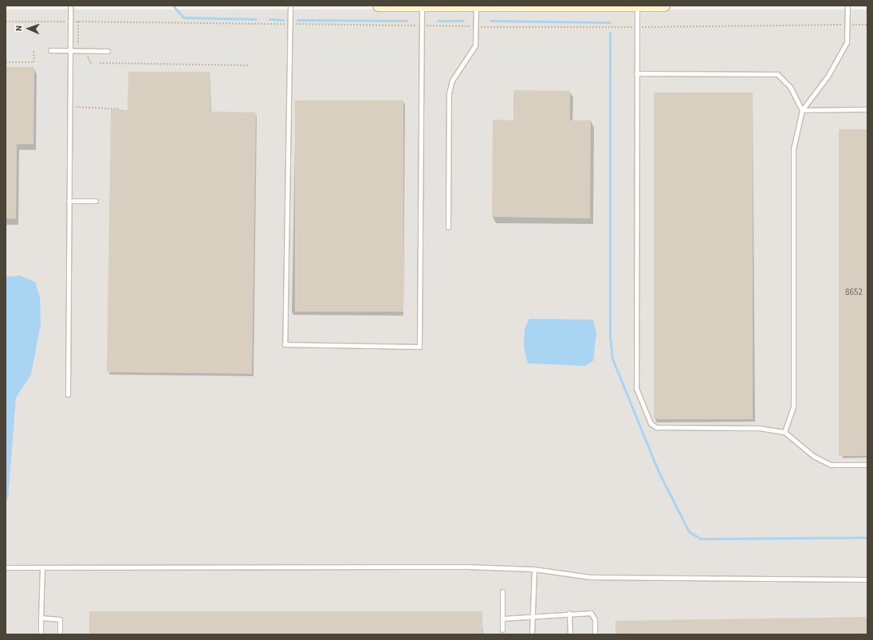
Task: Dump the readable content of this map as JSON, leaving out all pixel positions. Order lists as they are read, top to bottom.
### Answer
{
  "house_numbers": ["8652"],
  "north": "left"
}
